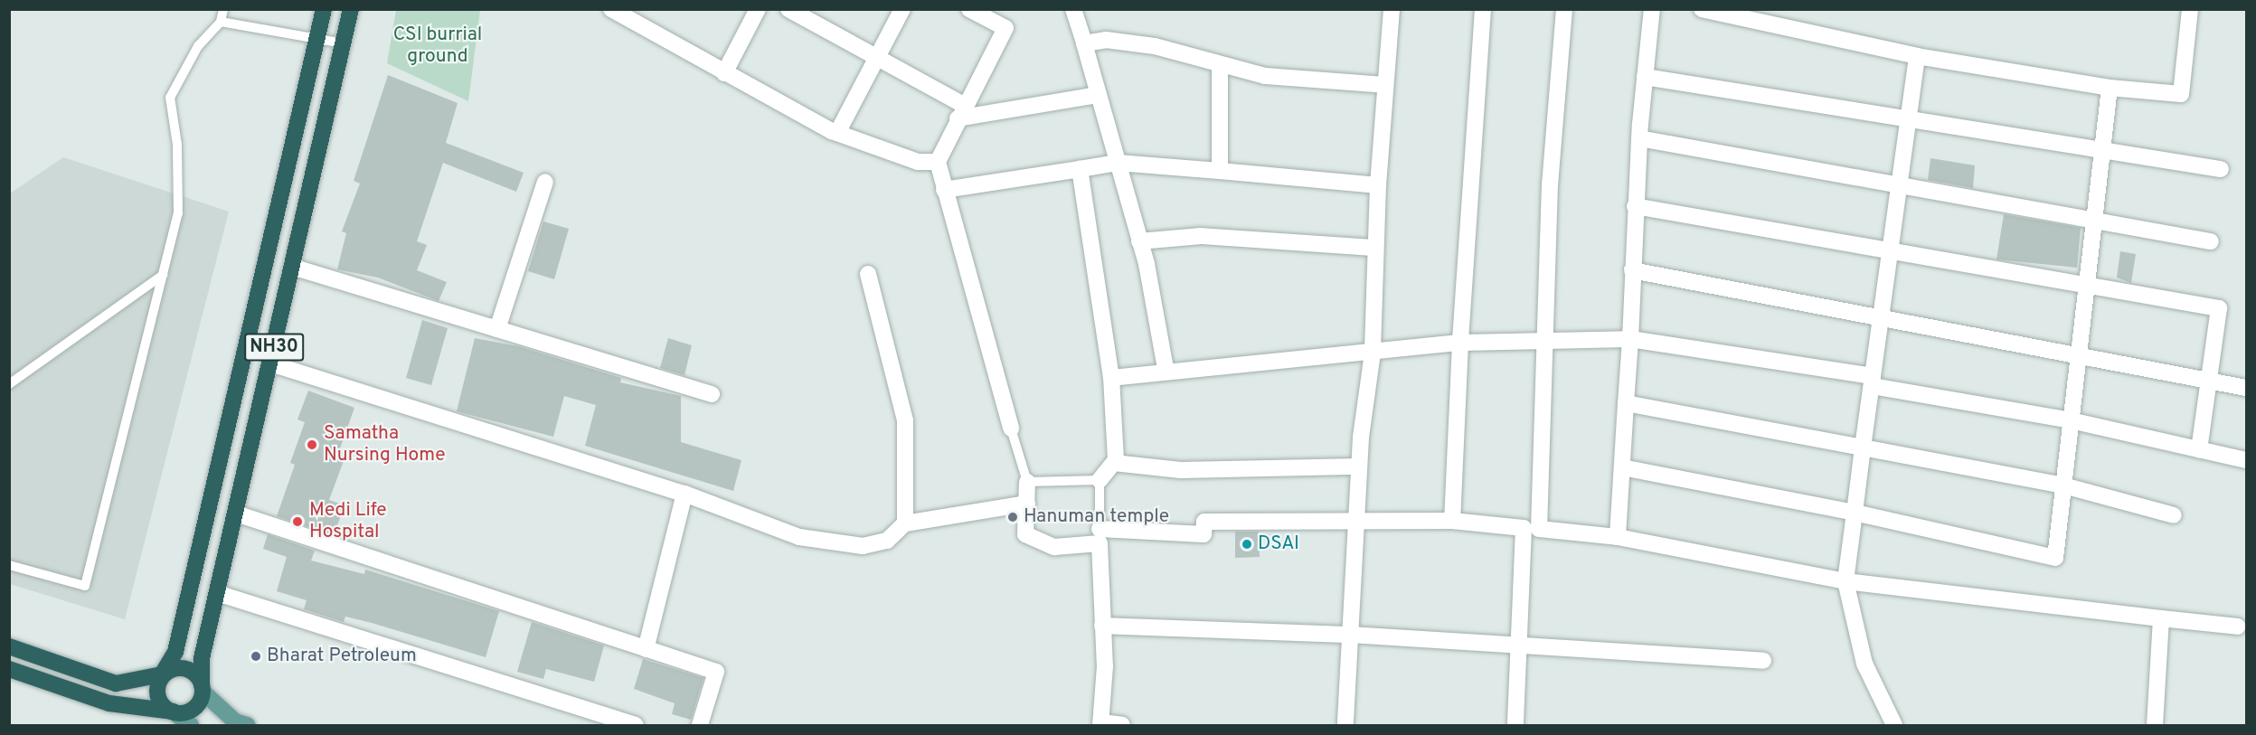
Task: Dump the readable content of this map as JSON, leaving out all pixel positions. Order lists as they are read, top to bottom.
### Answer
{
  "streets": {
    "highway": ["NH30"]
  },
  "parks": ["CSI burrial ground"],
  "places": [
    "Samatha Nursing Home",
    "Hanuman temple",
    "Medi Life Hospital",
    "DSAI",
    "Bharat Petroleum"
  ]
}
